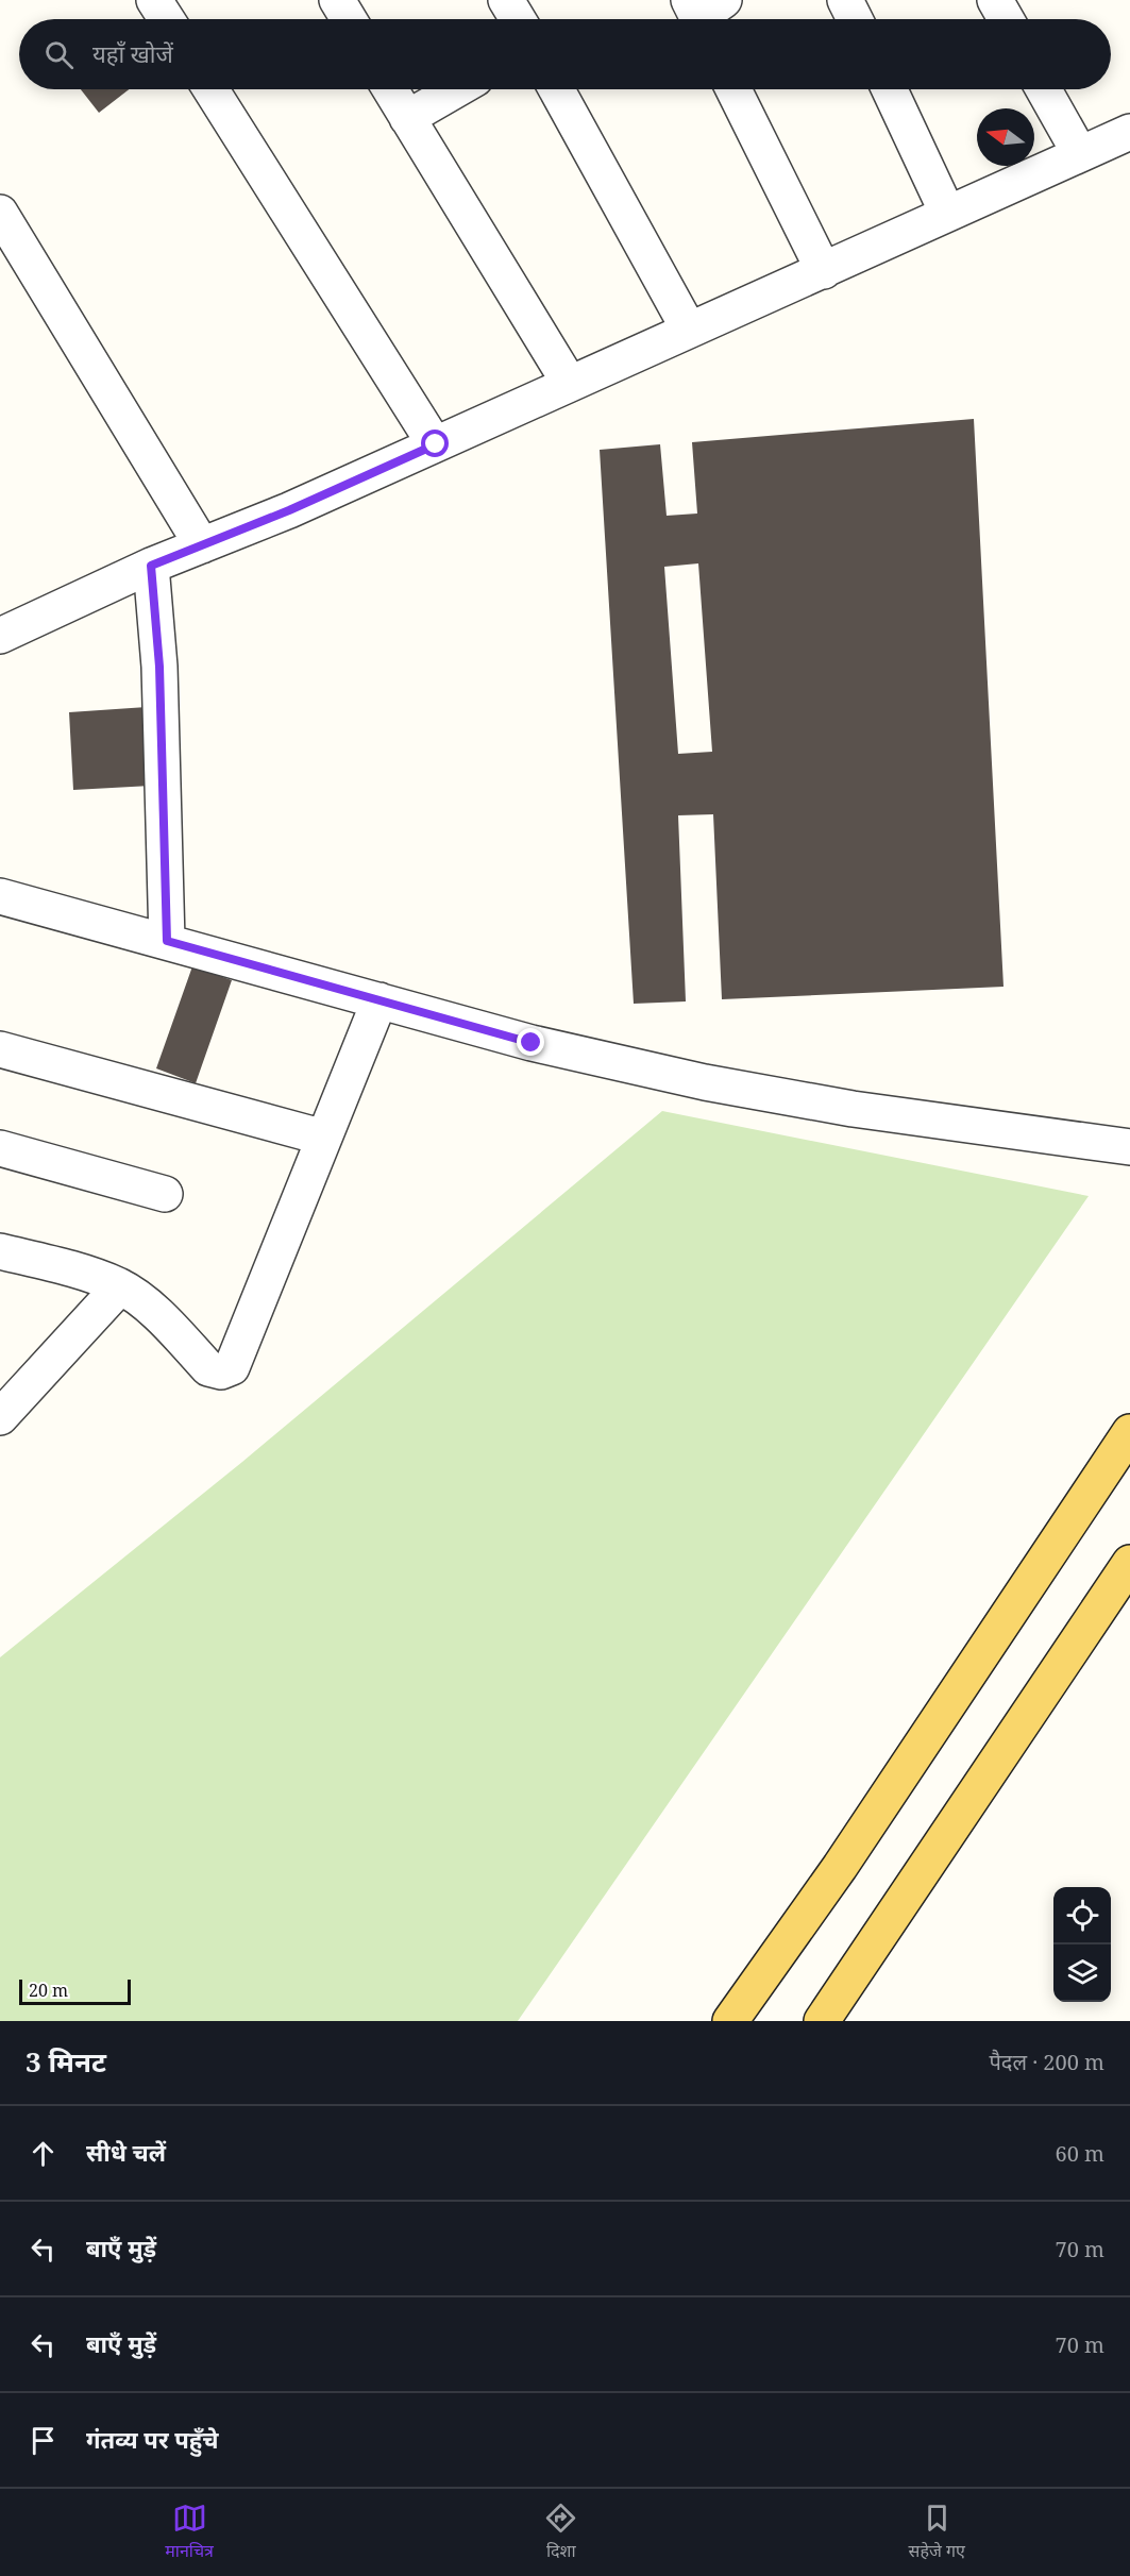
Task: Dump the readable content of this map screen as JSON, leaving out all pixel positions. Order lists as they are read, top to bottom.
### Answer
{
  "scale_bar": "20 m",
  "north": "left",
  "page": {
    "search": "यहाँ खोजें",
    "scale": "20 m",
    "heading": ["3 मिनट", "पैदल · 200 m"],
    "list": [
      ["सीधे चलें", "60 m"],
      ["बाएँ मुड़ें", "70 m"],
      ["बाएँ मुड़ें", "70 m"],
      "गंतव्य पर पहुँचे"
    ],
    "nav": ["मानचित्र", "दिशा", "सहेजे गए"]
  }
}
